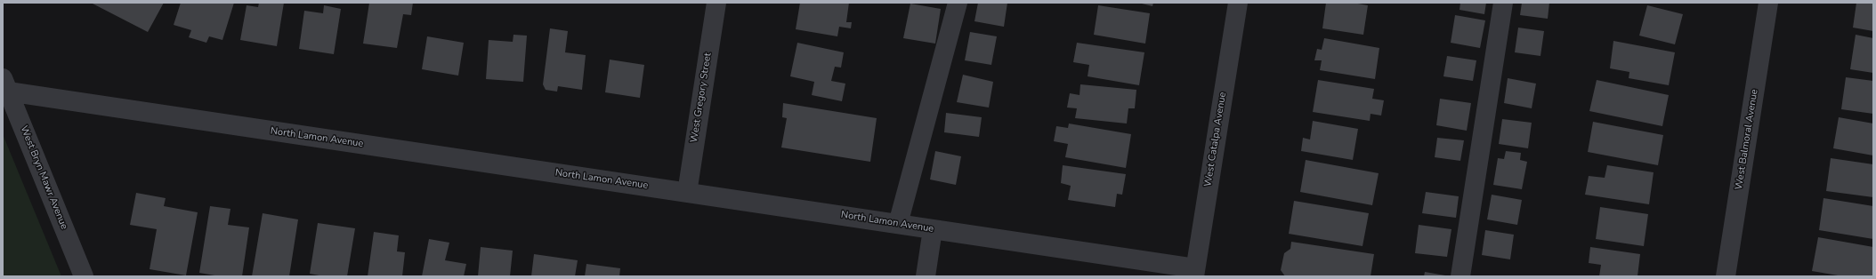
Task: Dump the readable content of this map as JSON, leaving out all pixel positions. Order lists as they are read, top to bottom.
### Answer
{
  "streets": {
    "street": [
      "West Gregory Street",
      "North Lamon Avenue",
      "West Catalpa Avenue",
      "West Balmoral Avenue",
      "West Bryn Mawr Avenue"
    ]
  },
  "crossings": [
    ["West Gregory Street", "North Lamon Avenue"],
    ["North Lamon Avenue", "West Catalpa Avenue"],
    ["North Lamon Avenue", "West Bryn Mawr Avenue"]
  ]
}
